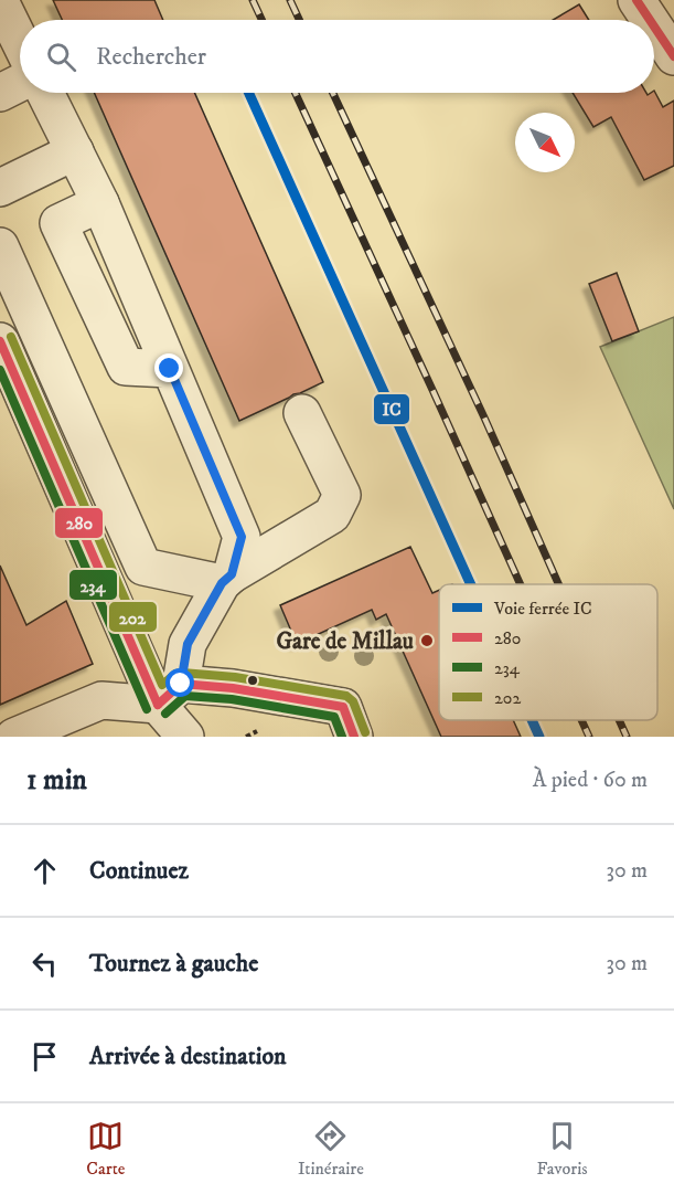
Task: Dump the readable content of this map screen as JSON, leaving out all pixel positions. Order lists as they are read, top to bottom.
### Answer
{
  "places": ["Gare de Millau"],
  "lines": [
    "transit line 280",
    "rail line IC",
    "transit line 202",
    "transit line 234"
  ],
  "legend": [
    "Voie ferrée IC",
    "280",
    "234",
    "202"
  ],
  "north": "bottom right",
  "page": {
    "search": "Rechercher",
    "heading": ["1 min", "À pied · 60 m"],
    "list": [
      ["Continuez", "30 m"],
      ["Tournez à gauche", "30 m"],
      "Arrivée à destination"
    ],
    "nav": ["Carte", "Itinéraire", "Favoris"]
  }
}
